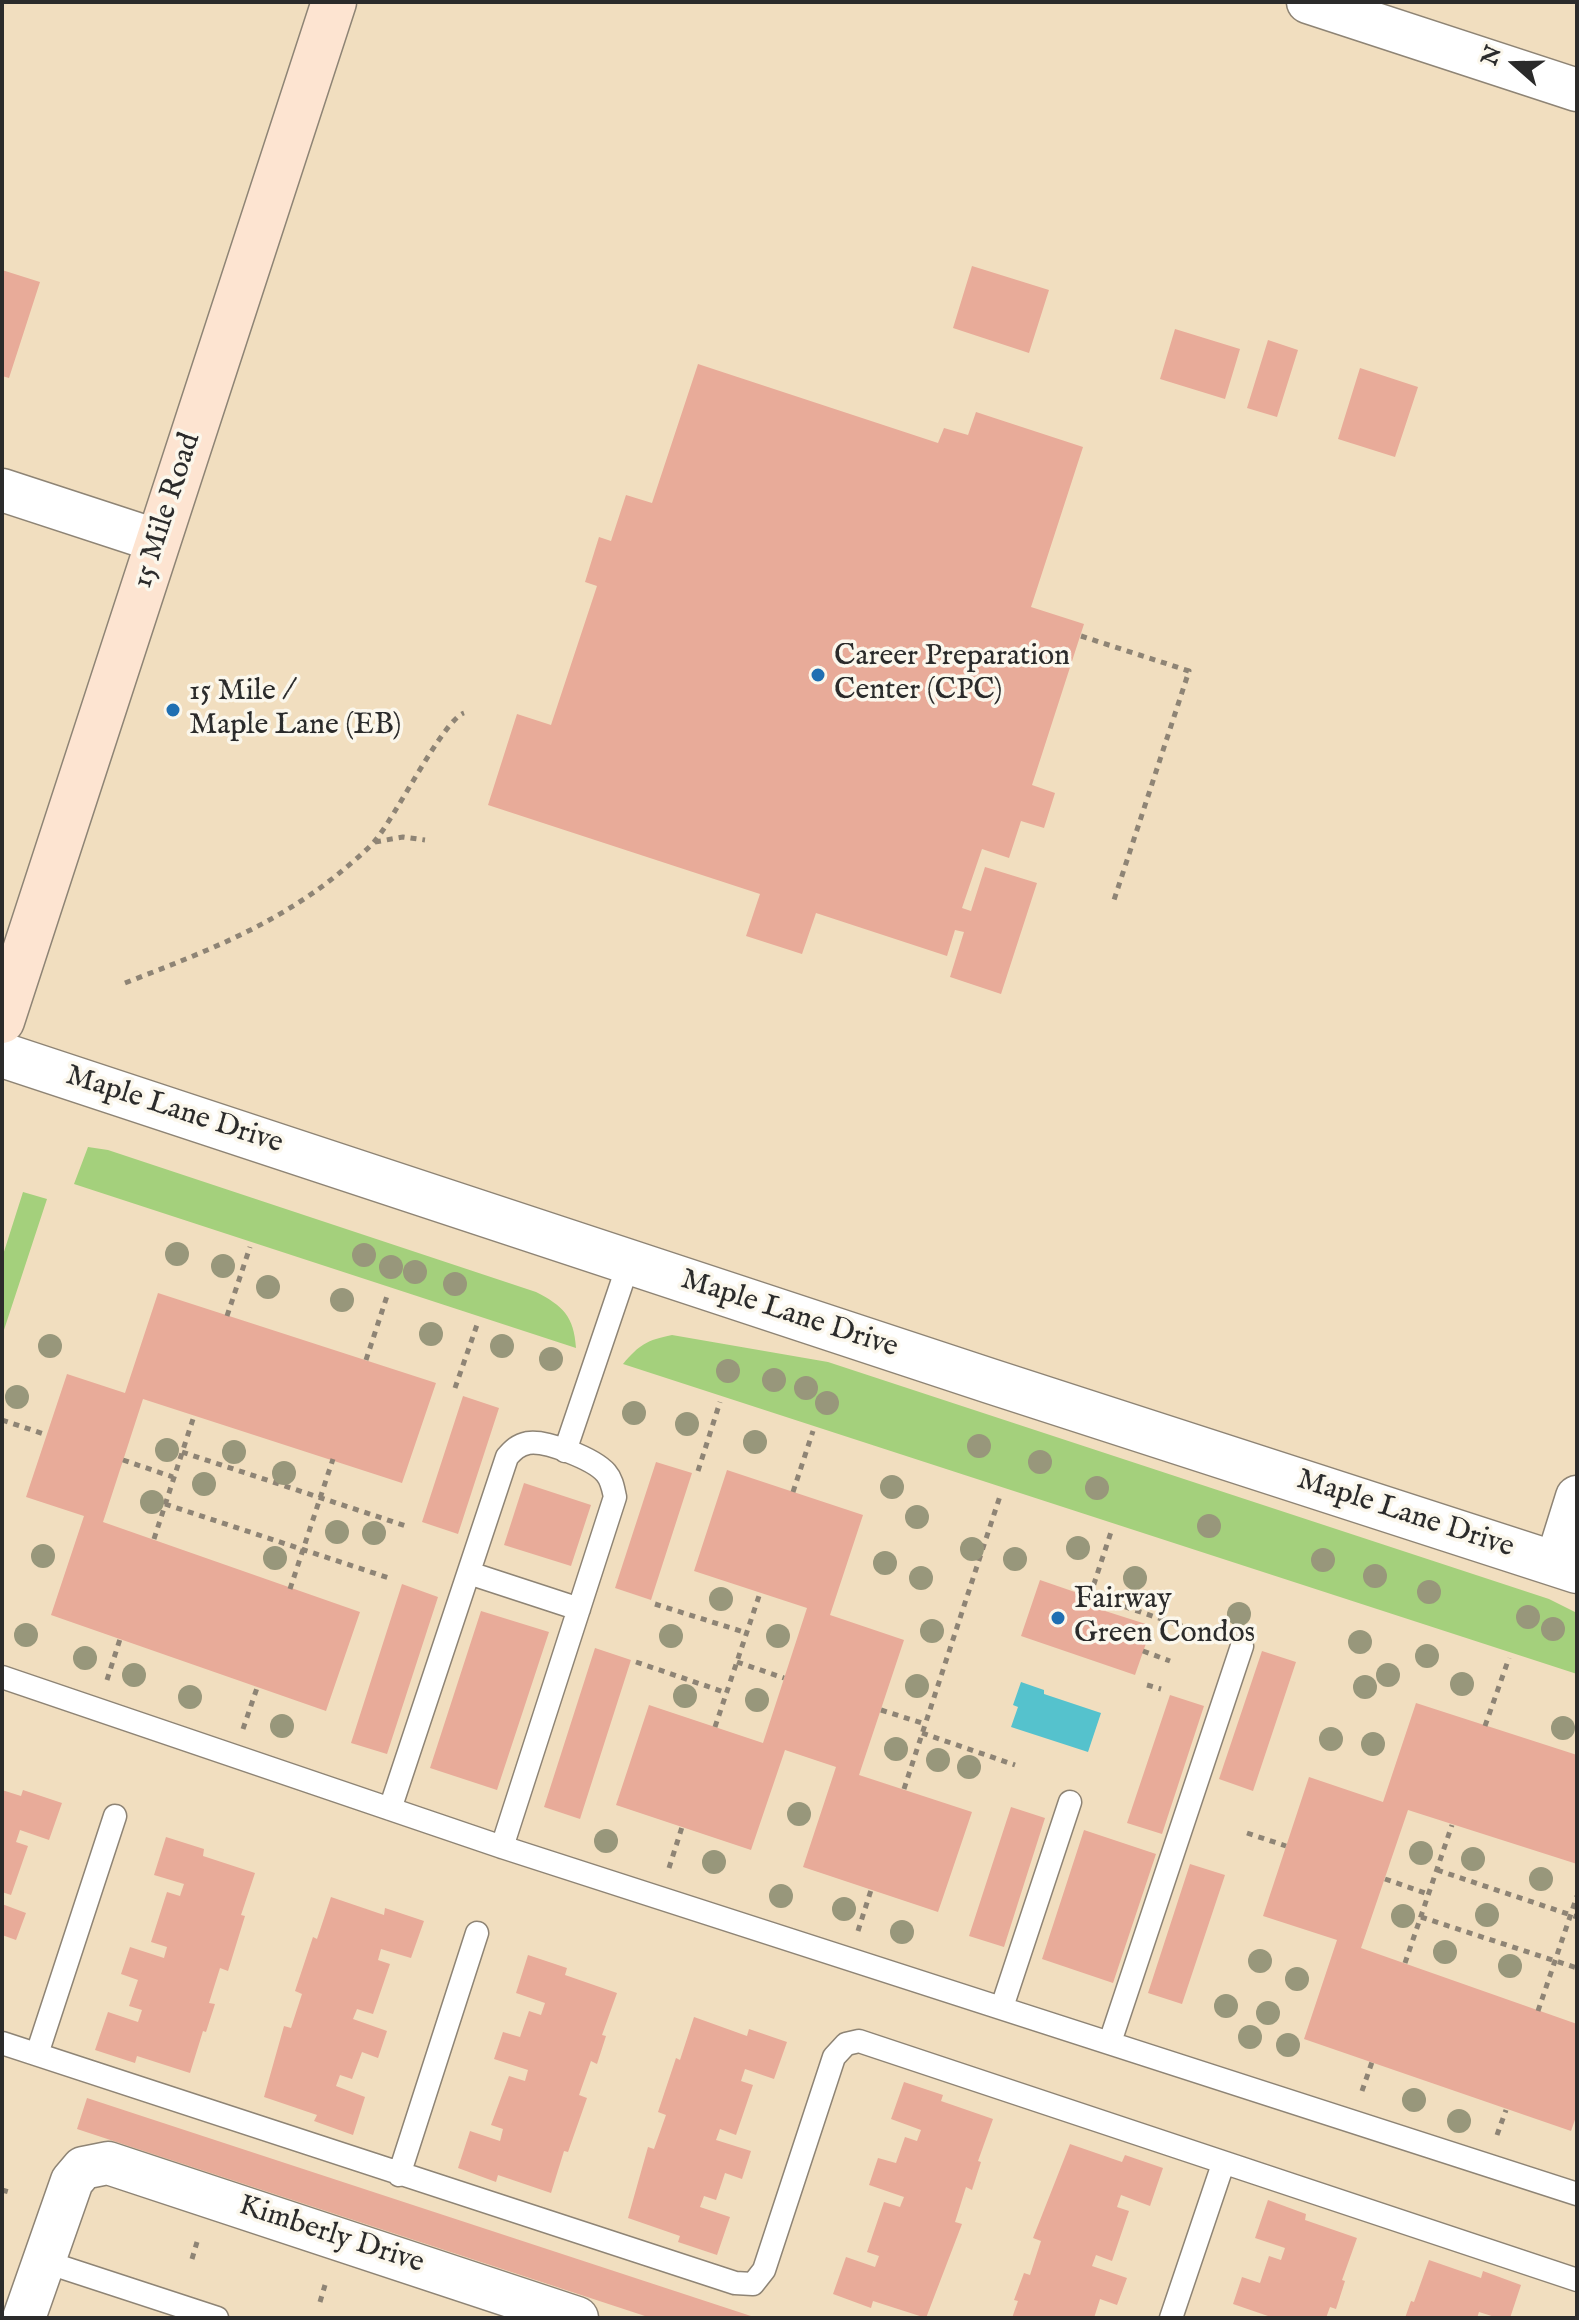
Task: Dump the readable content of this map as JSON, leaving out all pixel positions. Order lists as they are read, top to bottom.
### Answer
{
  "streets": {
    "main road": ["15 Mile Road"],
    "street": ["Maple Lane Drive", "Kimberly Drive"]
  },
  "places": ["Career Preparation Center (CPC)", "15 Mile / Maple Lane (EB)", "Fairway Green Condos"],
  "north": "left"
}
